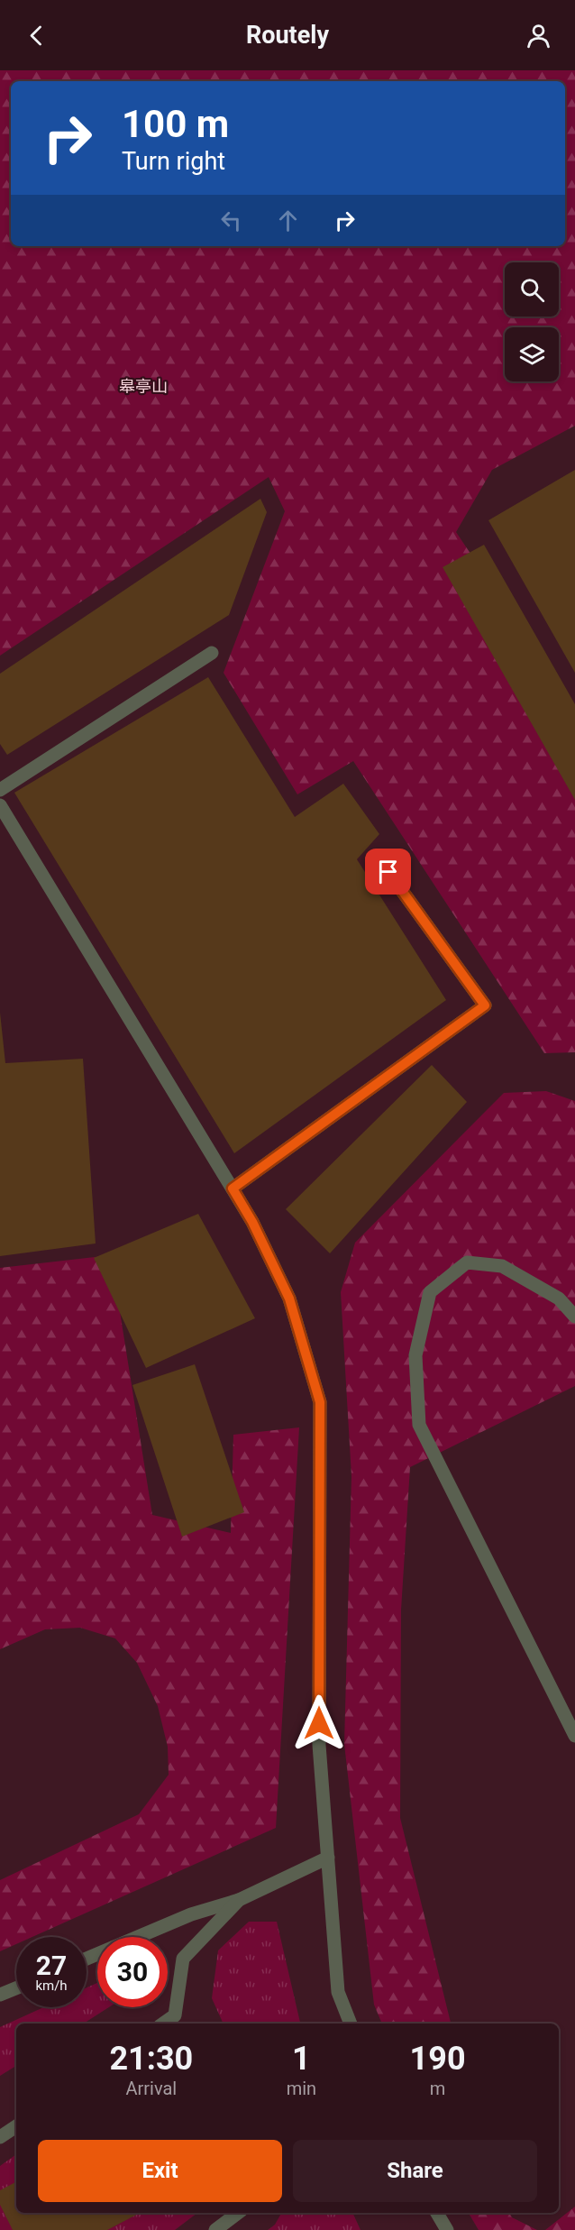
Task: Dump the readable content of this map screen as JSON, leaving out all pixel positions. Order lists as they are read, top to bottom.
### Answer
{
  "parks": ["皋亭山"],
  "page": {
    "header": "Routely",
    "turn": ["100 m", "Turn right"],
    "speed": "27 km/h",
    "limit": "30",
    "eta": [
      "21:30",
      "Arrival",
      "1",
      "min",
      "190",
      "m"
    ],
    "buttons": ["Exit", "Share"]
  }
}
